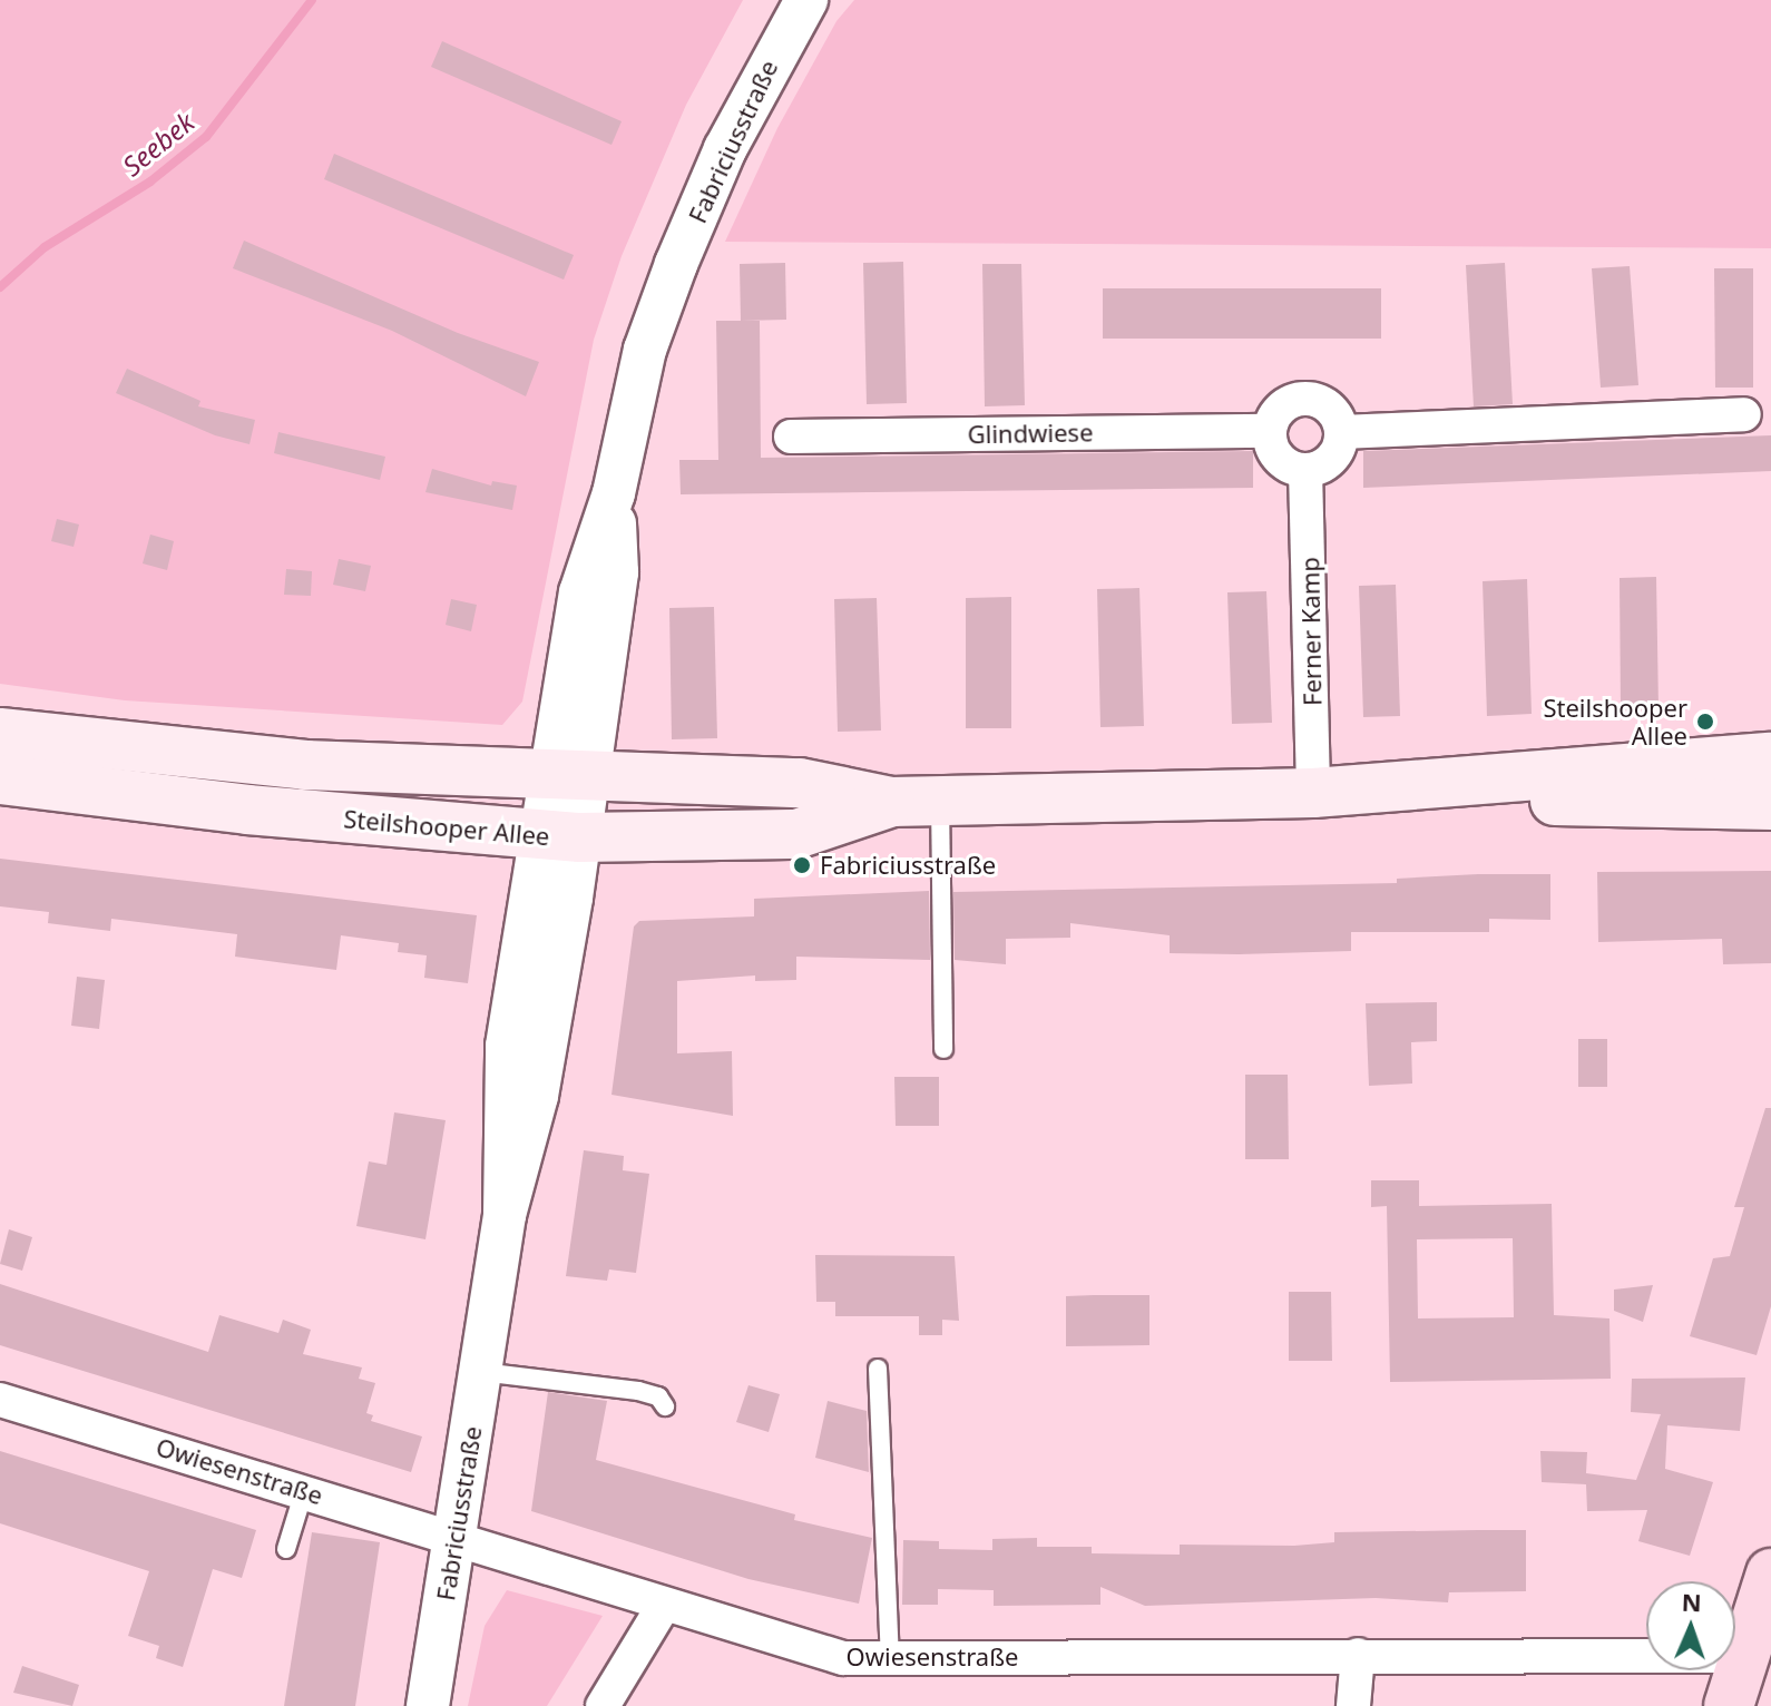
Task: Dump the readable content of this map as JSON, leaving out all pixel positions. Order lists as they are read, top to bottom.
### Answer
{
  "streets": {
    "main road": ["Steilshooper Allee"],
    "street": [
      "Fabriciusstraße",
      "Glindwiese",
      "Ferner Kamp",
      "Owiesenstraße"
    ]
  },
  "crossings": [
    ["Fabriciusstraße", "Steilshooper Allee"],
    ["Fabriciusstraße", "Owiesenstraße"],
    ["Glindwiese", "Ferner Kamp"],
    ["Ferner Kamp", "Steilshooper Allee"]
  ],
  "water": ["Seebek"],
  "places": ["Steilshooper Allee", "Fabriciusstraße"],
  "north": "top"
}
